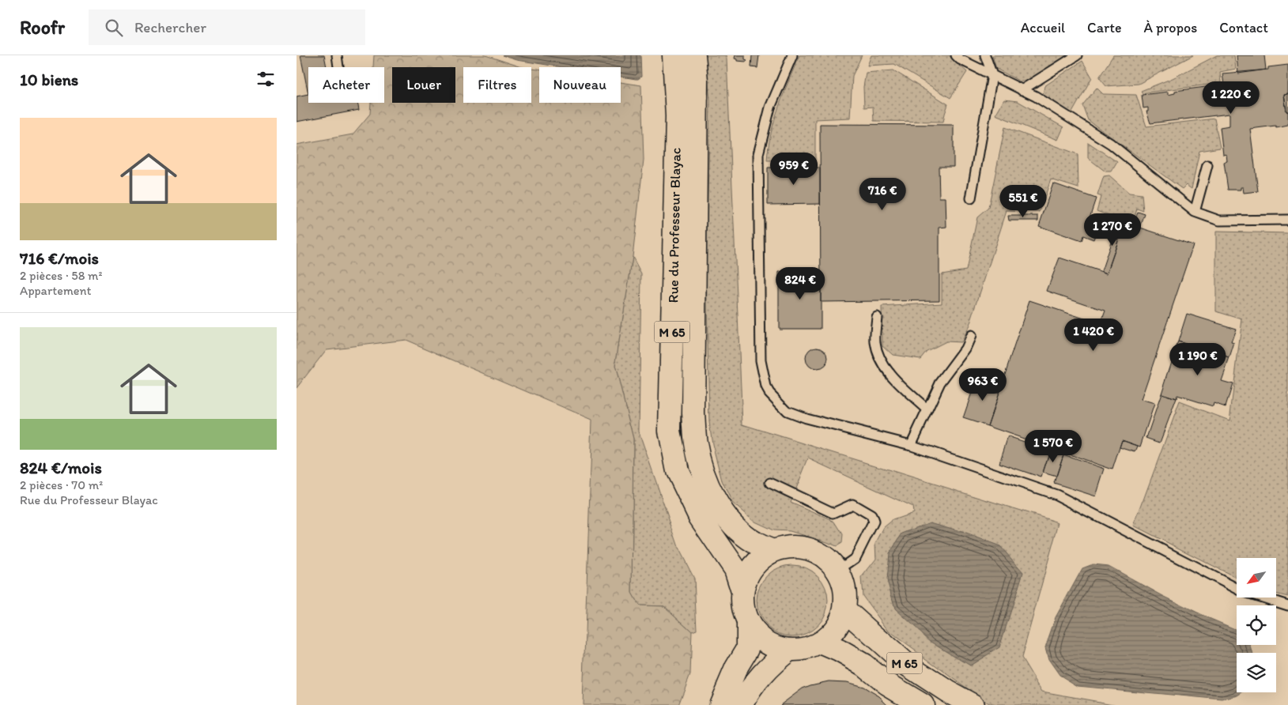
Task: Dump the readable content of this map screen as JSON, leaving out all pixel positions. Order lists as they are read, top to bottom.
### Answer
{
  "streets": {
    "main road": ["Rue du Professeur Blayac", "M 65"]
  },
  "crossings": [
    ["Rue du Professeur Blayac", "M 65"]
  ],
  "north": "bottom left",
  "page": {
    "header": "Roofr",
    "search": "Rechercher",
    "nav": [
      "Accueil",
      "Carte",
      "À propos",
      "Contact"
    ],
    "heading": "10 biens",
    "chip": [
      "Acheter",
      "Louer",
      "Filtres",
      "Nouveau"
    ],
    "price": [
      "1 220 €",
      "959 €",
      "716 €",
      "551 €",
      "1 270 €",
      "824 €",
      "1 420 €",
      "1 190 €",
      "963 €",
      "1 570 €"
    ],
    "list": [
      {
        "name": "716 €/mois",
        "note": "2 pièces · 58 m² · Appartement"
      },
      {
        "name": "824 €/mois",
        "note": "2 pièces · 70 m² · Rue du Professeur Blayac"
      }
    ]
  }
}
